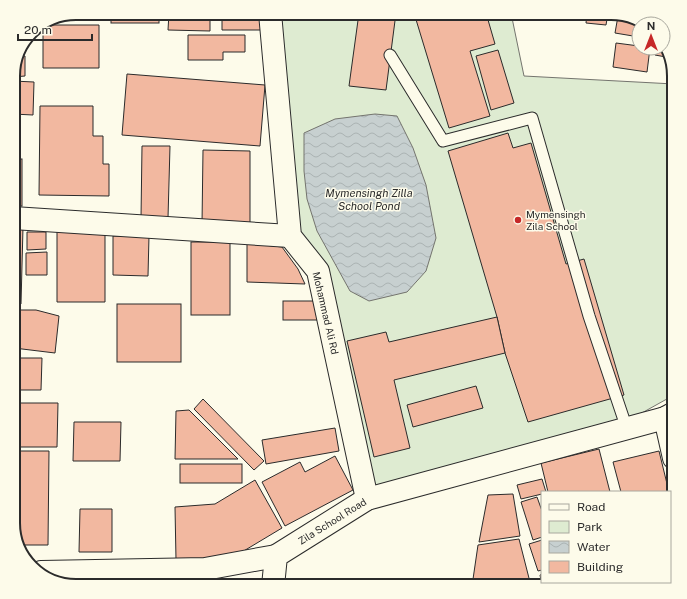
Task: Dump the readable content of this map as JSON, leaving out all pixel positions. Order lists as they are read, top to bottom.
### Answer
{
  "streets": {
    "street": ["Mohammad Ali Rd", "Zila School Road"]
  },
  "crossings": [
    ["Mohammad Ali Rd", "Zila School Road"]
  ],
  "water": ["Mymensingh Zilla School Pond"],
  "places": ["Mymensingh Zila School"],
  "legend": [
    "Road",
    "Park",
    "Water",
    "Building"
  ],
  "scale_bar": "20 m",
  "north": "top"
}
